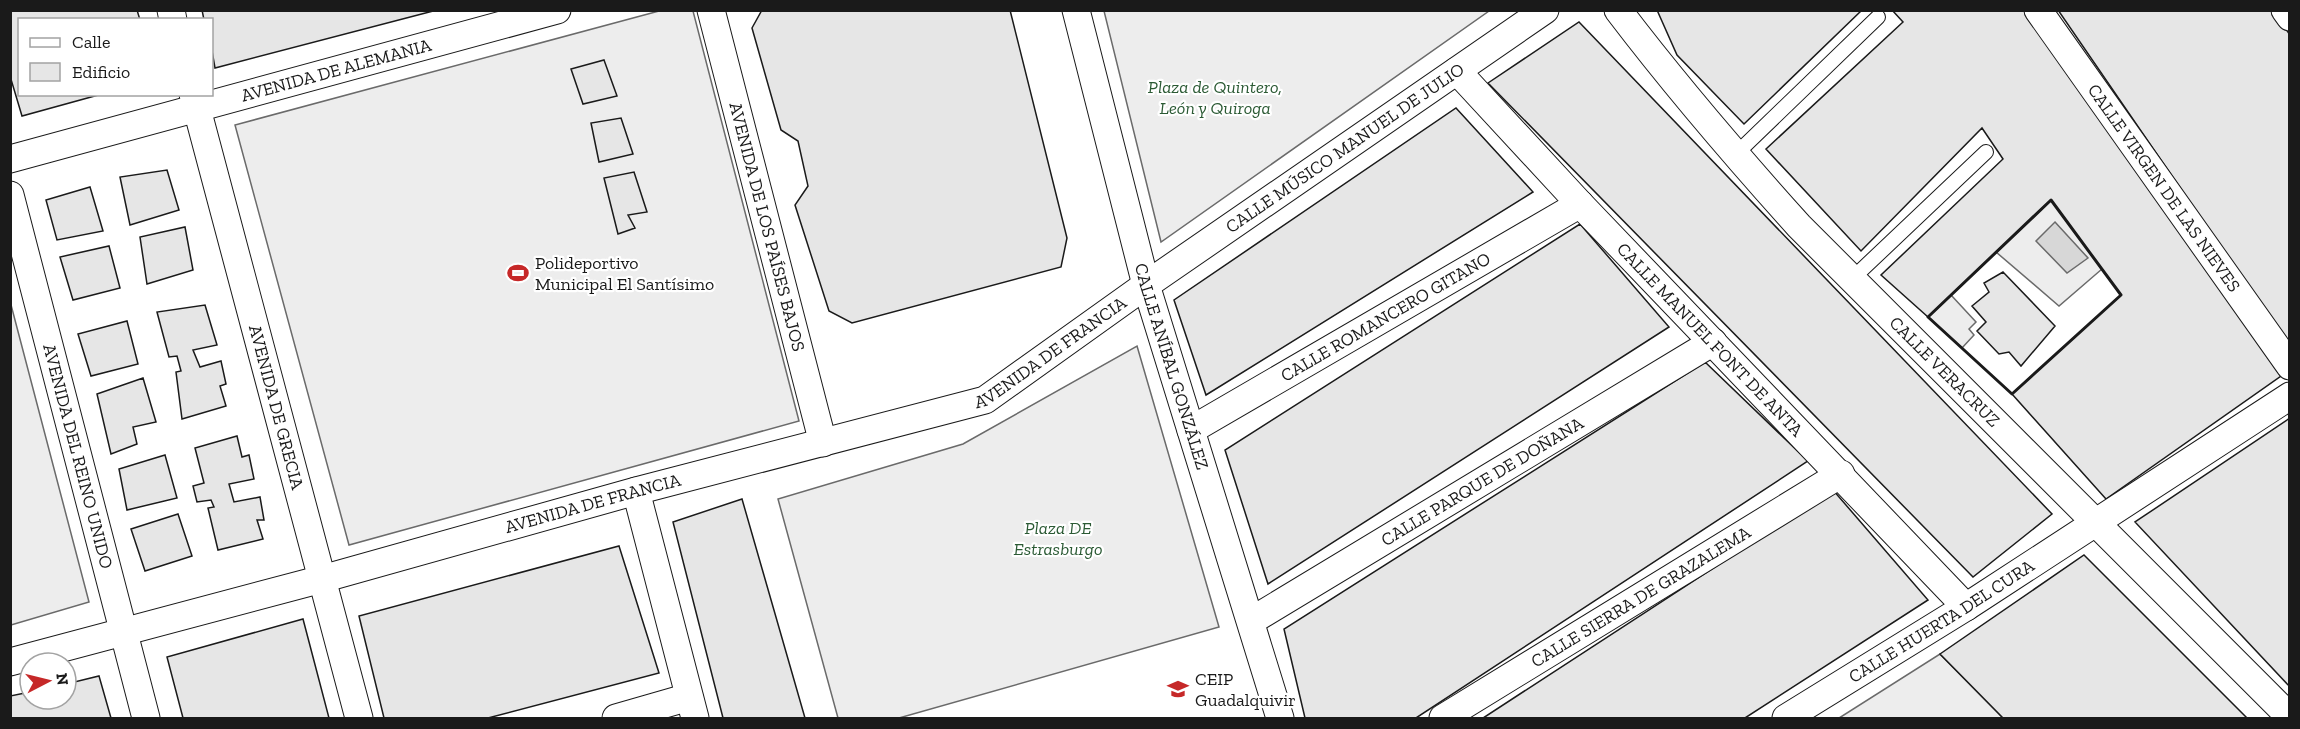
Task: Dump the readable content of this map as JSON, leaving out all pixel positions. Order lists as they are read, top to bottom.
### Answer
{
  "streets": {
    "street": [
      "AVENIDA DE ALEMANIA",
      "CALLE MÚSICO MANUEL DE JULIO",
      "CALLE VIRGEN DE LAS NIEVES",
      "AVENIDA DE LOS PAÍSES BAJOS",
      "CALLE ROMANCERO GITANO",
      "CALLE MANUEL FONT DE ANTA",
      "AVENIDA DE FRANCIA",
      "CALLE ANÍBAL GONZÁLEZ",
      "CALLE VERACRUZ",
      "AVENIDA DE GRECIA",
      "AVENIDA DEL REINO UNIDO",
      "CALLE PARQUE DE DOÑANA",
      "CALLE SIERRA DE GRAZALEMA",
      "CALLE HUERTA DEL CURA"
    ]
  },
  "crossings": [
    ["AVENIDA DE ALEMANIA", "AVENIDA DE GRECIA"],
    ["CALLE MÚSICO MANUEL DE JULIO", "CALLE MANUEL FONT DE ANTA"],
    ["CALLE MÚSICO MANUEL DE JULIO", "AVENIDA DE FRANCIA"],
    ["CALLE MÚSICO MANUEL DE JULIO", "CALLE ANÍBAL GONZÁLEZ"],
    ["AVENIDA DE LOS PAÍSES BAJOS", "AVENIDA DE FRANCIA"],
    ["CALLE ROMANCERO GITANO", "CALLE MANUEL FONT DE ANTA"],
    ["CALLE ROMANCERO GITANO", "CALLE ANÍBAL GONZÁLEZ"],
    ["CALLE MANUEL FONT DE ANTA", "CALLE PARQUE DE DOÑANA"],
    ["CALLE MANUEL FONT DE ANTA", "CALLE SIERRA DE GRAZALEMA"],
    ["CALLE MANUEL FONT DE ANTA", "CALLE HUERTA DEL CURA"],
    ["AVENIDA DE FRANCIA", "CALLE ANÍBAL GONZÁLEZ"],
    ["AVENIDA DE FRANCIA", "AVENIDA DE GRECIA"],
    ["AVENIDA DE FRANCIA", "AVENIDA DEL REINO UNIDO"],
    ["CALLE ANÍBAL GONZÁLEZ", "CALLE PARQUE DE DOÑANA"],
    ["CALLE VERACRUZ", "CALLE HUERTA DEL CURA"]
  ],
  "parks": ["Plaza de Quintero, León y Quiroga", "Plaza DE Estrasburgo"],
  "places": {
    "sports": ["Polideportivo Municipal El Santísimo"],
    "school or university": ["CEIP Guadalquivir"]
  },
  "legend": ["Calle", "Edificio"],
  "north": "right"
}
